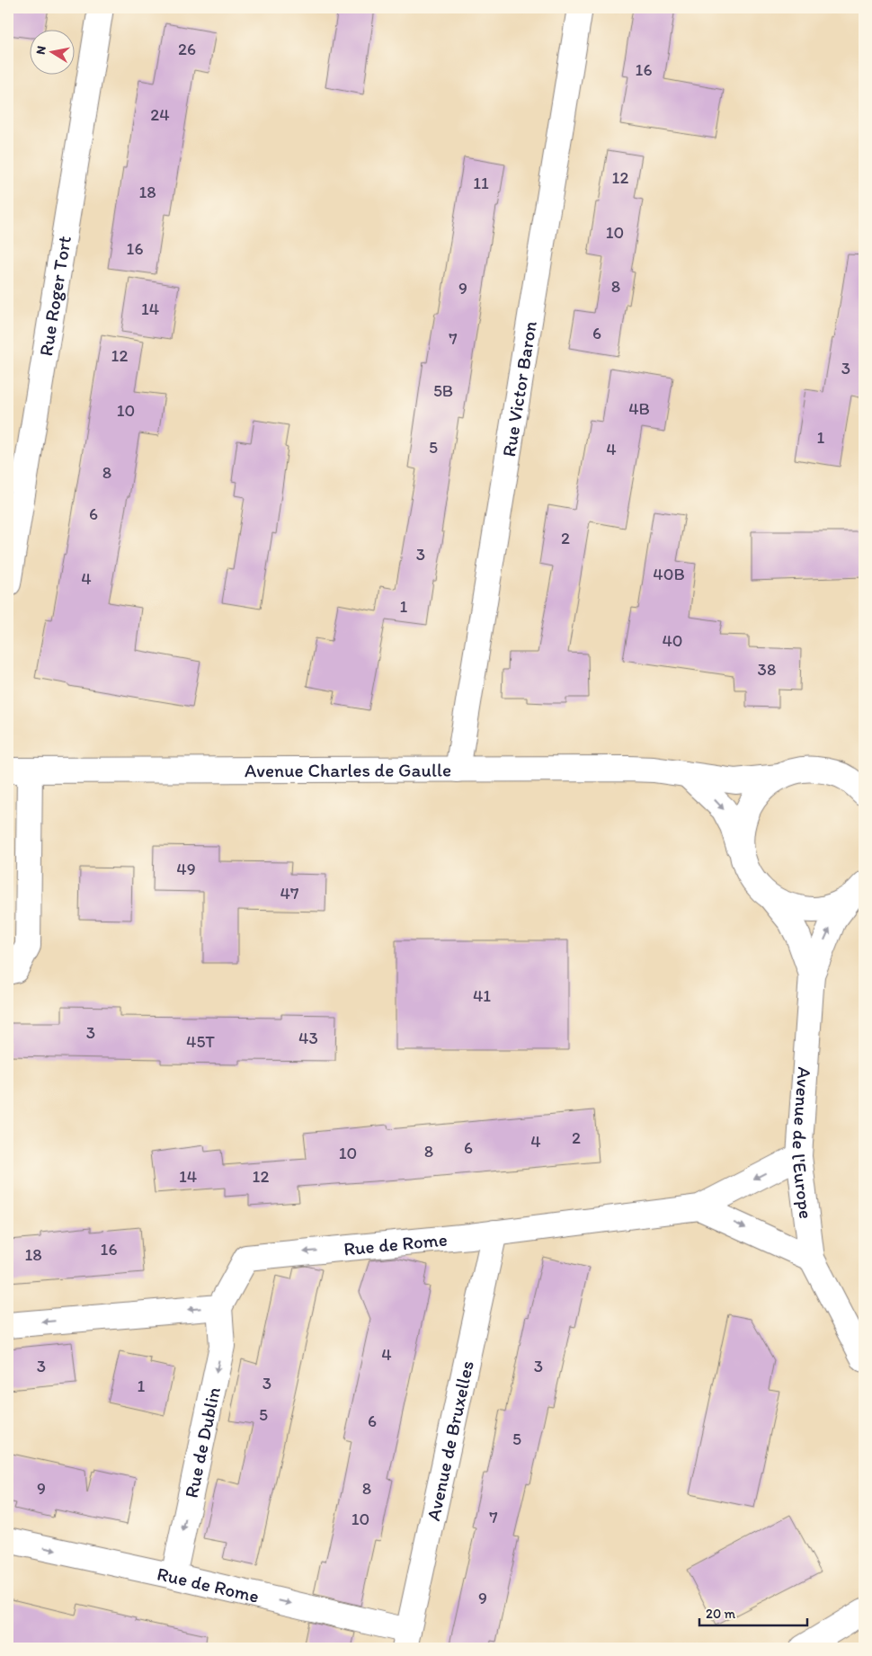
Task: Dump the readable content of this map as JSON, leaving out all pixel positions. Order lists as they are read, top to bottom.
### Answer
{
  "streets": {
    "street": [
      "Rue Roger Tort",
      "Rue Victor Baron",
      "Avenue Charles de Gaulle",
      "Avenue de l'Europe",
      "Rue de Rome",
      "Avenue de Bruxelles",
      "Rue de Dublin"
    ]
  },
  "crossings": [
    ["Rue Victor Baron", "Avenue Charles de Gaulle"],
    ["Avenue de l'Europe", "Rue de Rome"],
    ["Rue de Rome", "Avenue de Bruxelles"],
    ["Rue de Rome", "Rue de Dublin"]
  ],
  "one_way": ["Rue de Dublin"],
  "house_numbers": [
    "26",
    "16",
    "24",
    "12",
    "11",
    "18",
    "10",
    "16",
    "8",
    "9",
    "14",
    "6",
    "7",
    "12",
    "3",
    "5B",
    "4B",
    "10",
    "1",
    "5",
    "4",
    "8",
    "6",
    "2",
    "3",
    "40B",
    "4",
    "1",
    "40",
    "38",
    "49",
    "47",
    "41",
    "3",
    "43",
    "45T",
    "2",
    "4",
    "6",
    "8",
    "10",
    "14",
    "12",
    "16",
    "18",
    "4",
    "3",
    "3",
    "3",
    "1",
    "5",
    "6",
    "5",
    "9",
    "8",
    "7",
    "10",
    "9"
  ],
  "scale_bar": "20 m",
  "north": "left"
}
